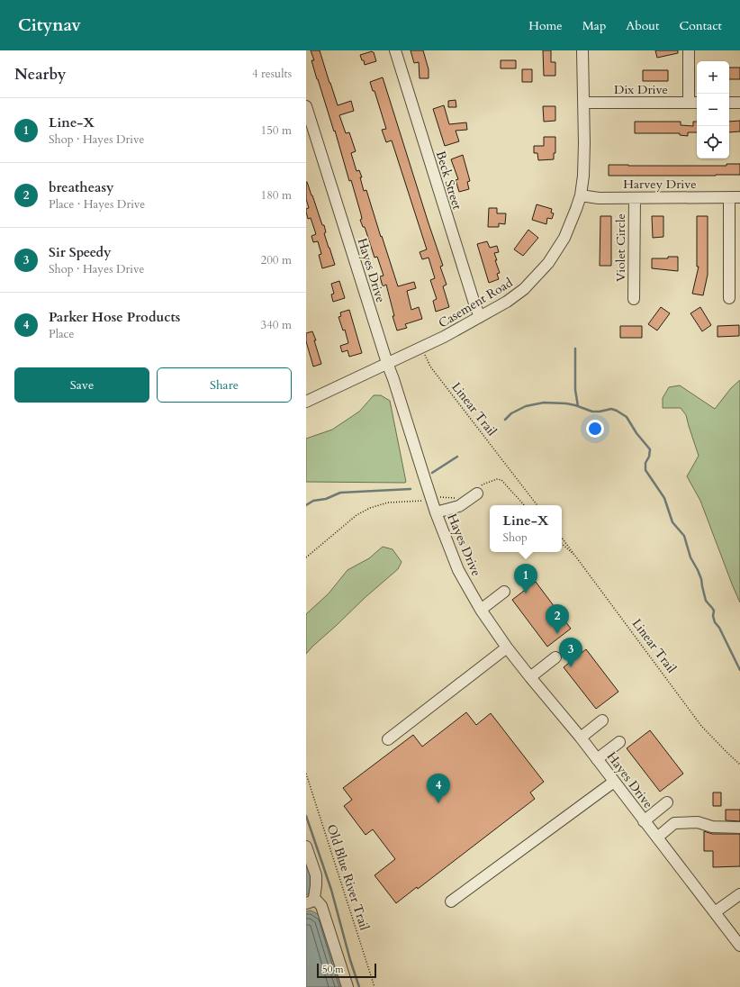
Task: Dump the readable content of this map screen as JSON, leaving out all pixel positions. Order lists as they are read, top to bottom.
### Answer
{
  "streets": {
    "street": [
      "Dix Drive",
      "Beck Street",
      "Harvey Drive",
      "Violet Circle",
      "Hayes Drive",
      "Casement Road"
    ],
    "path": ["Linear Trail", "Old Blue River Trail"]
  },
  "crossings": [
    ["Dix Drive", "Casement Road"],
    ["Beck Street", "Casement Road"],
    ["Harvey Drive", "Violet Circle"],
    ["Harvey Drive", "Casement Road"],
    ["Hayes Drive", "Casement Road"]
  ],
  "scale_bar": "50 m",
  "page": {
    "header": "Citynav",
    "nav": [
      "Home",
      "Map",
      "About",
      "Contact"
    ],
    "heading": ["Nearby", "4 results"],
    "map_buttons": ["+", "−"],
    "list": [
      {
        "mark": "1",
        "name": "Line-X",
        "note": "Shop · Hayes Drive",
        "value": "150 m"
      },
      {
        "mark": "2",
        "name": "breatheasy",
        "note": "Place · Hayes Drive",
        "value": "180 m"
      },
      {
        "mark": "3",
        "name": "Sir Speedy",
        "note": "Shop · Hayes Drive",
        "value": "200 m"
      },
      {
        "mark": "4",
        "name": "Parker Hose Products",
        "note": "Place",
        "value": "340 m"
      }
    ],
    "buttons": ["Save", "Share"],
    "popup": ["Line-X", "Shop"],
    "pins": [
      "1",
      "2",
      "3",
      "4"
    ],
    "scale": "50 m"
  }
}
